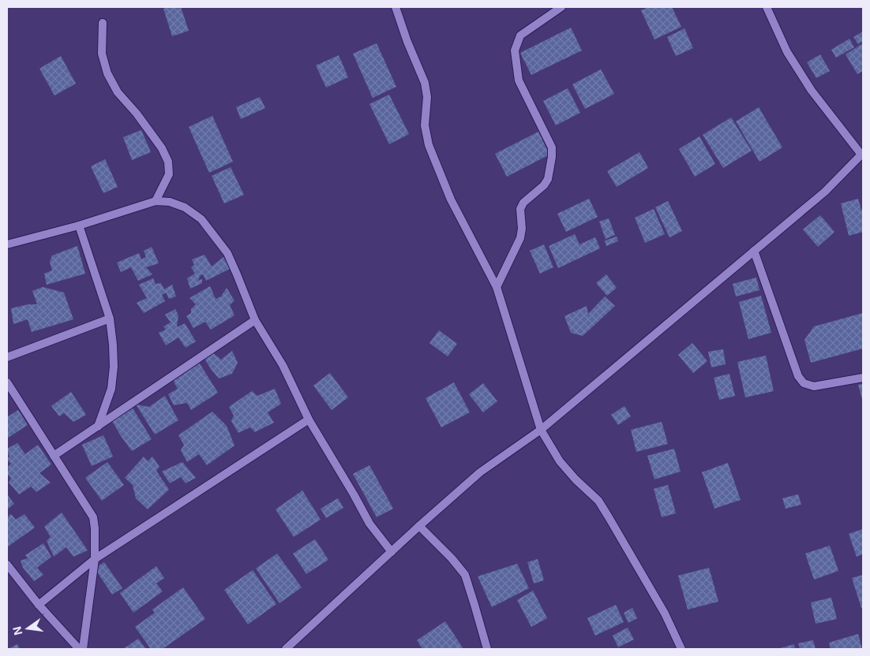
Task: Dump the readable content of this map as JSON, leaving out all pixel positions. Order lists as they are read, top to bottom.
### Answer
{
  "north": "left"
}
